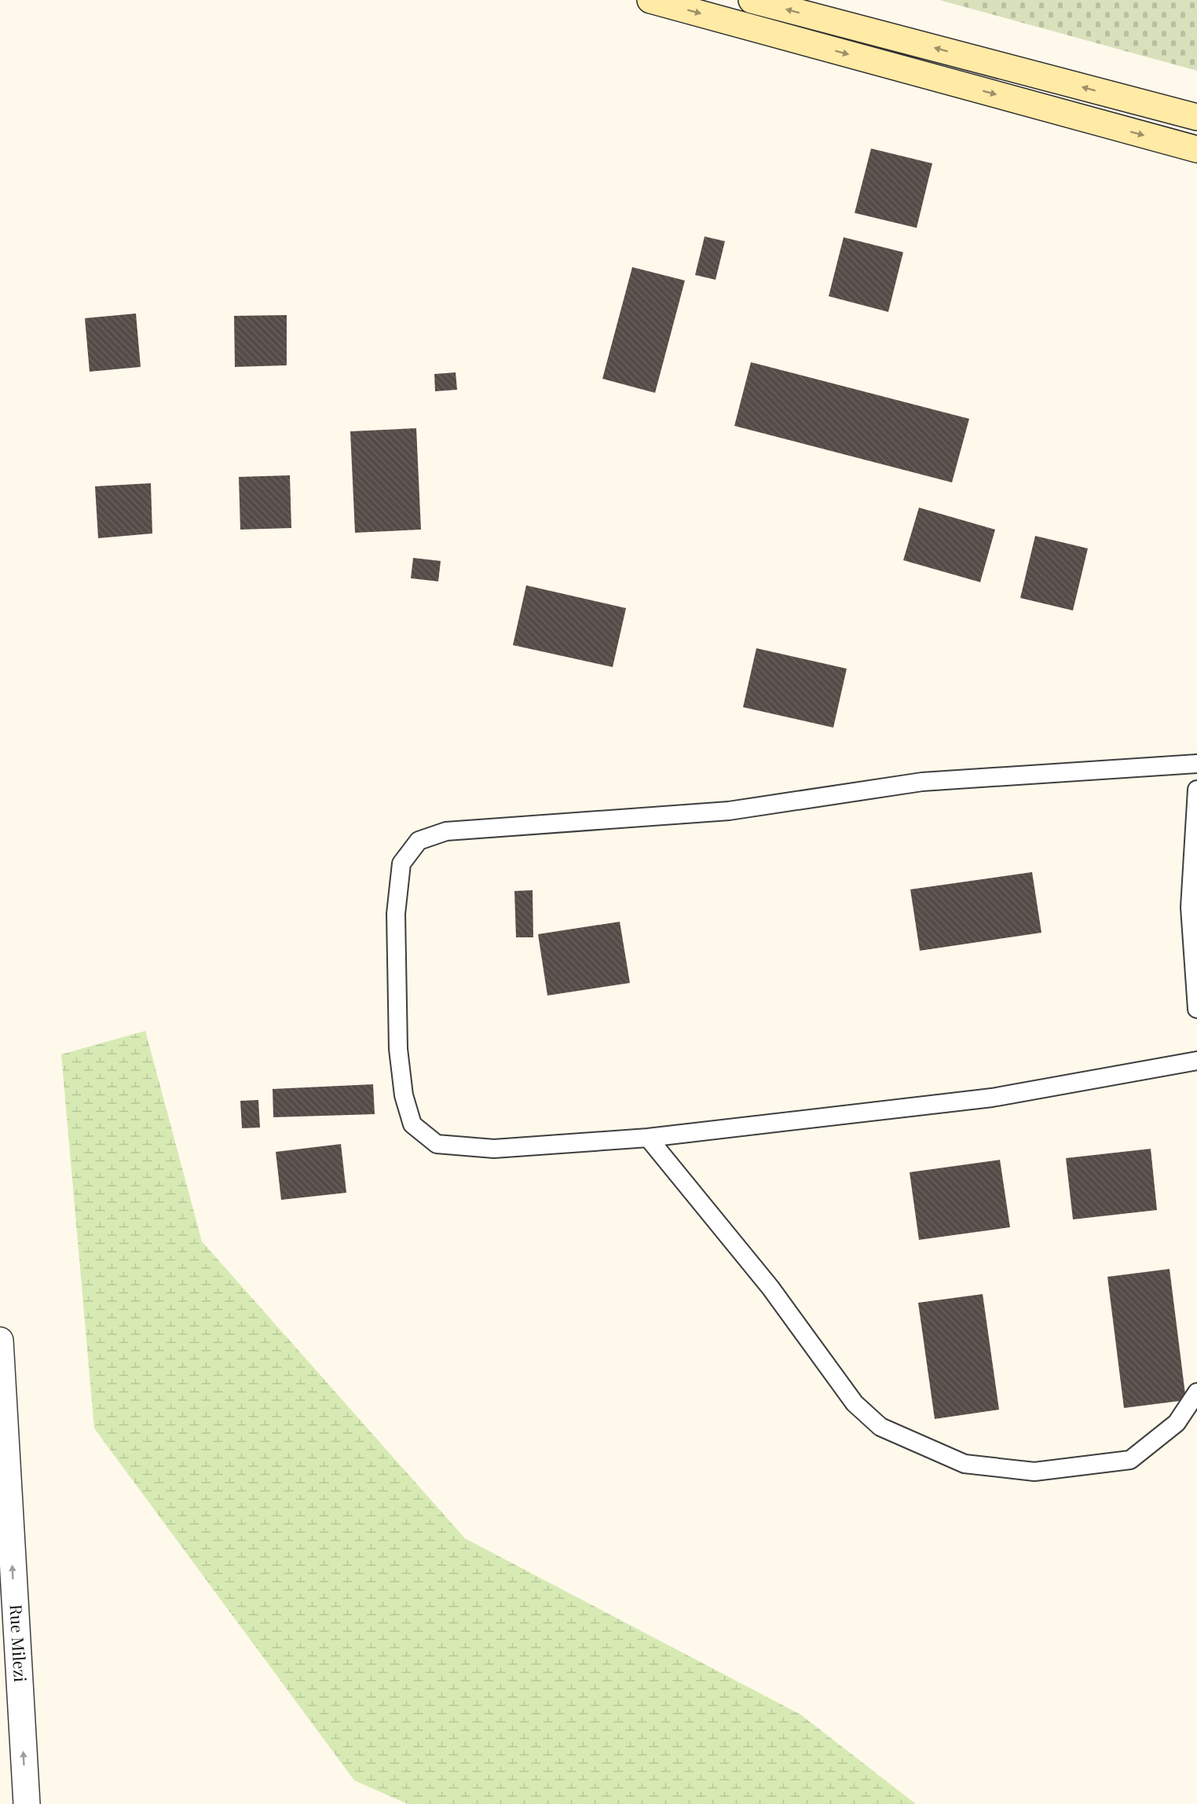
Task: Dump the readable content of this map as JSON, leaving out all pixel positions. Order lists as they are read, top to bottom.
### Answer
{
  "streets": {
    "street": ["Rue Milezi"]
  },
  "one_way": ["Rue Milezi"]
}
